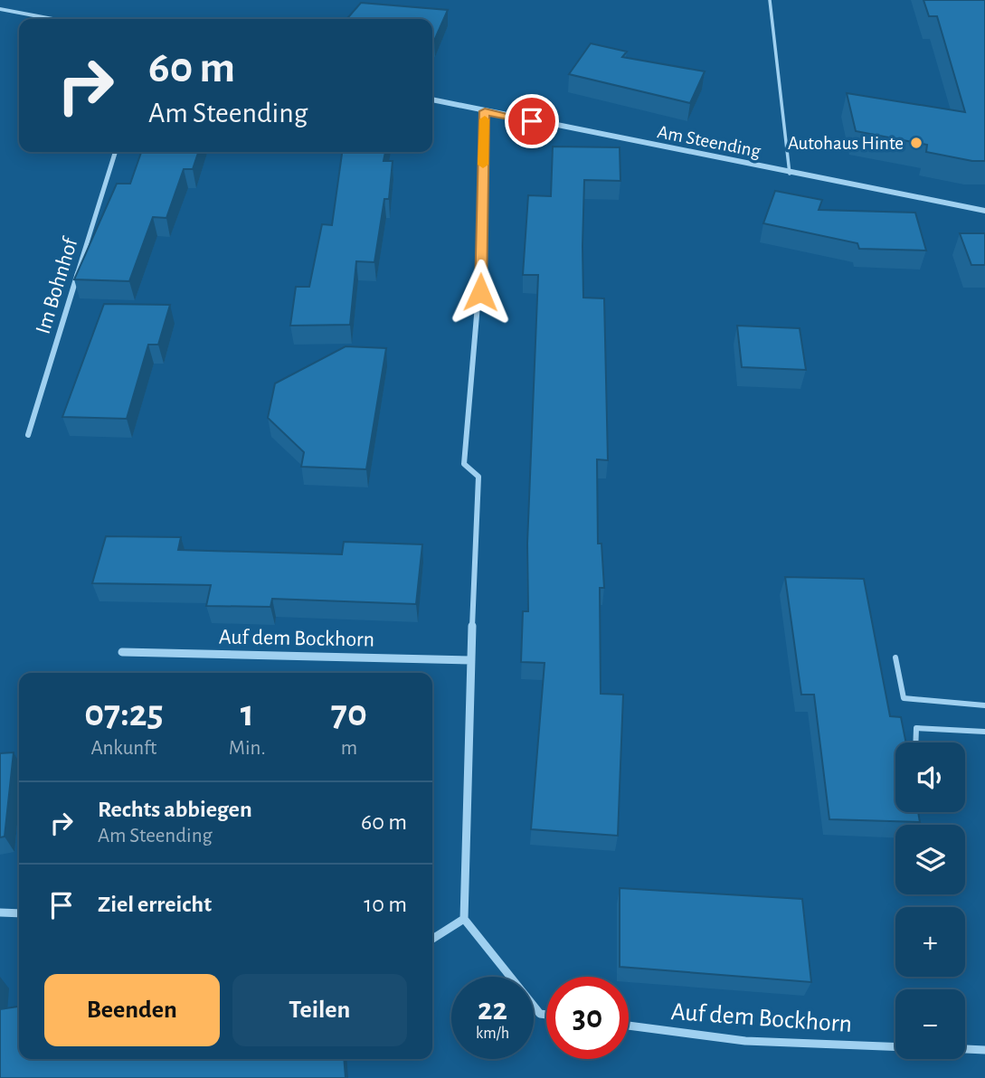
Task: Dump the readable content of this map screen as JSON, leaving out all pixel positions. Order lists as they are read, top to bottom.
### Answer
{
  "streets": {
    "street": ["Am Steending", "Im Bohnhof", "Auf dem Bockhorn"]
  },
  "places": ["Autohaus Hinte"],
  "page": {
    "turn": ["60 m", "Am Steending"],
    "eta": [
      "07:25",
      "Ankunft",
      "1",
      "Min.",
      "70",
      "m"
    ],
    "map_buttons": ["+", "−"],
    "list": [
      {
        "name": "Rechts abbiegen",
        "note": "Am Steending",
        "value": "60 m"
      },
      {
        "name": "Ziel erreicht",
        "value": "10 m"
      }
    ],
    "buttons": ["Beenden", "Teilen"],
    "speed": "22 km/h",
    "limit": "30"
  }
}
